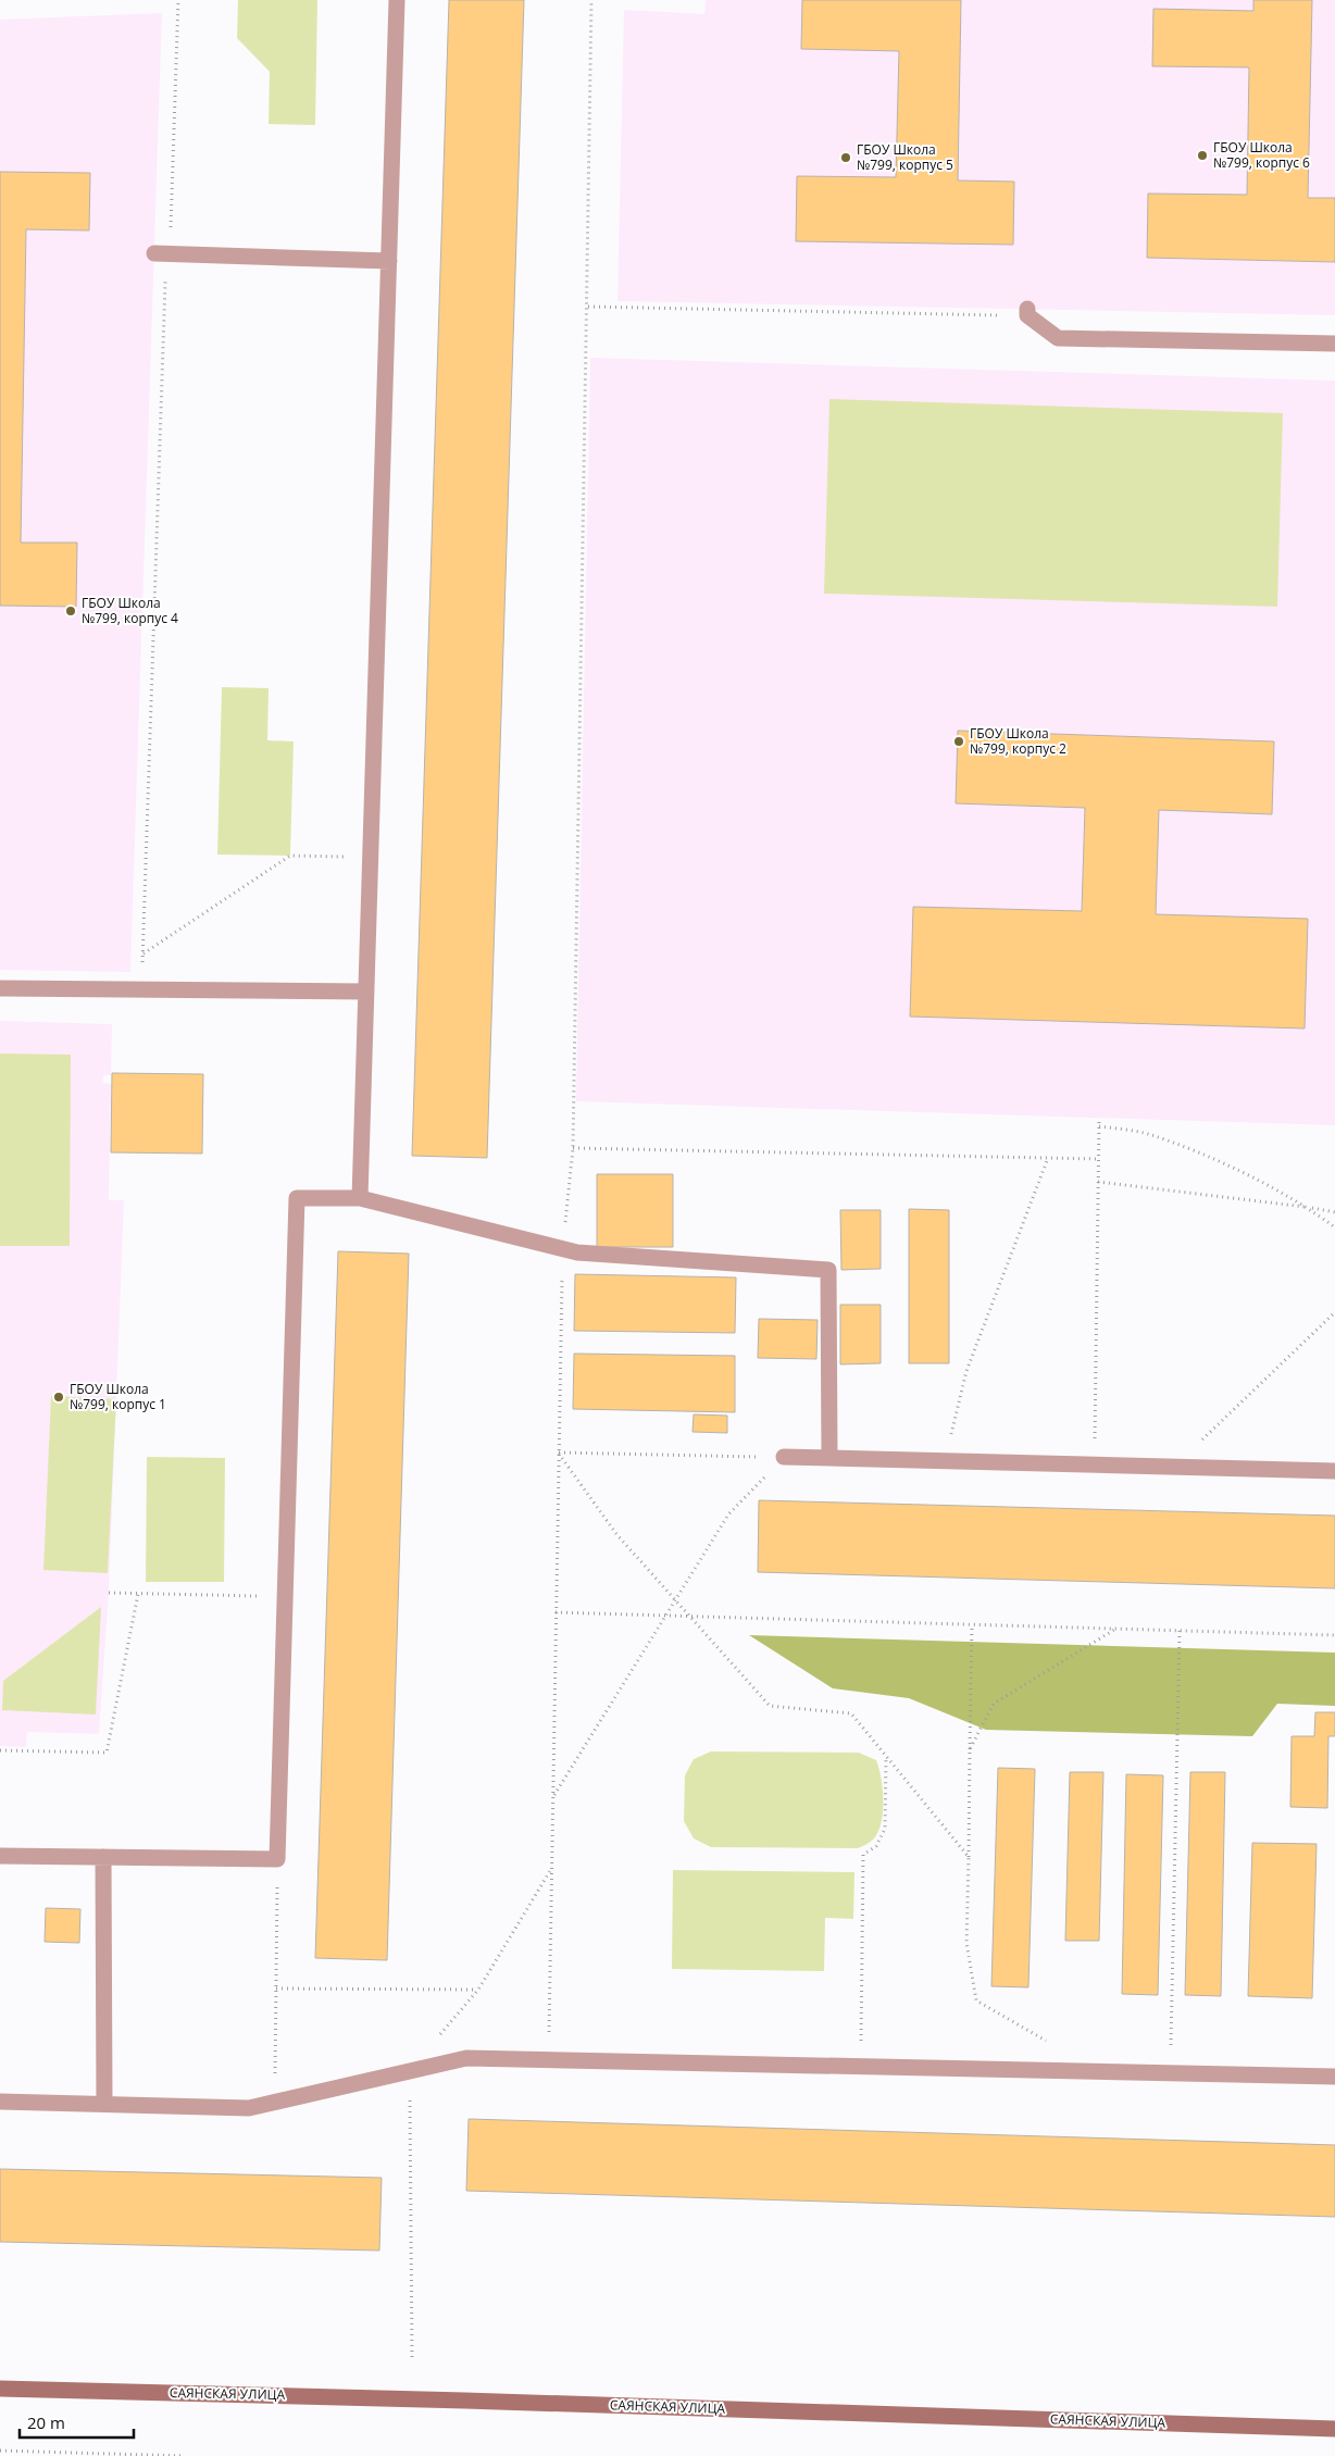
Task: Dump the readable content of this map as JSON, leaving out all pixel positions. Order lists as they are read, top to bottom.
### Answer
{
  "streets": {
    "main road": ["САЯНСКАЯ УЛИЦА"]
  },
  "places": [
    "ГБОУ Школа №799, корпус 6",
    "ГБОУ Школа №799, корпус 5",
    "ГБОУ Школа №799, корпус 4",
    "ГБОУ Школа №799, корпус 2",
    "ГБОУ Школа №799, корпус 1"
  ],
  "scale_bar": "20 m"
}
